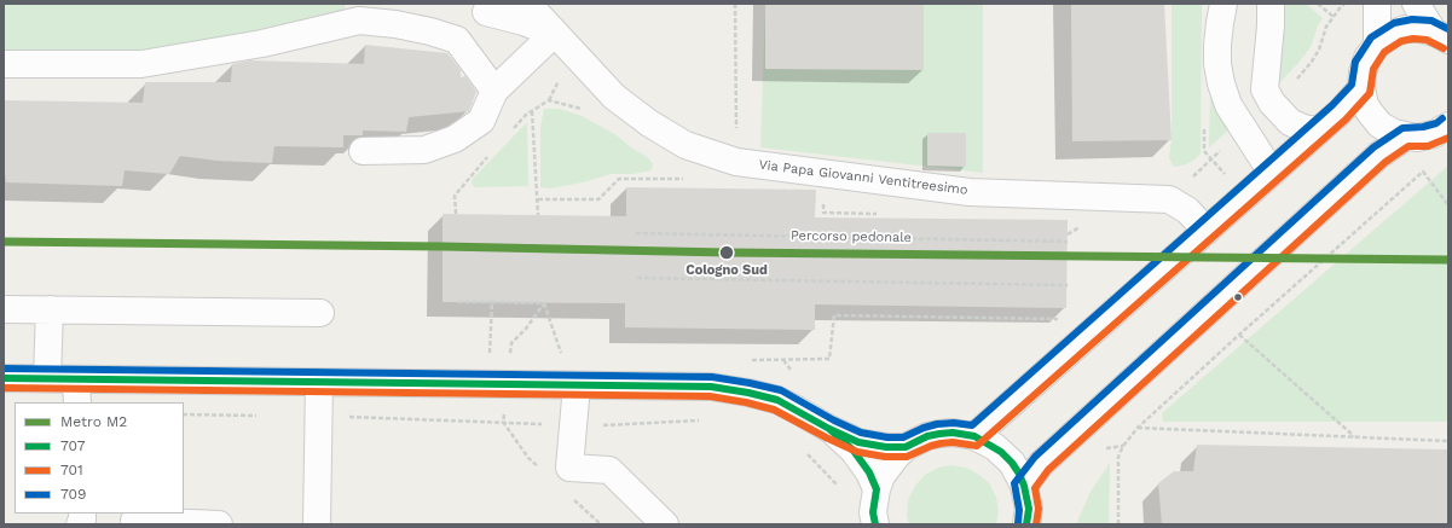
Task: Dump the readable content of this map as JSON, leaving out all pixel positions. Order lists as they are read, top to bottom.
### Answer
{
  "streets": {
    "street": ["Via Papa Giovanni Ventitreesimo"],
    "path": ["Percorso pedonale"]
  },
  "places": ["Cologno Sud"],
  "lines": [
    "transit line 709",
    "transit line 701",
    "metro line M2",
    "transit line 707"
  ],
  "legend": [
    "Metro M2",
    "707",
    "701",
    "709"
  ]
}
